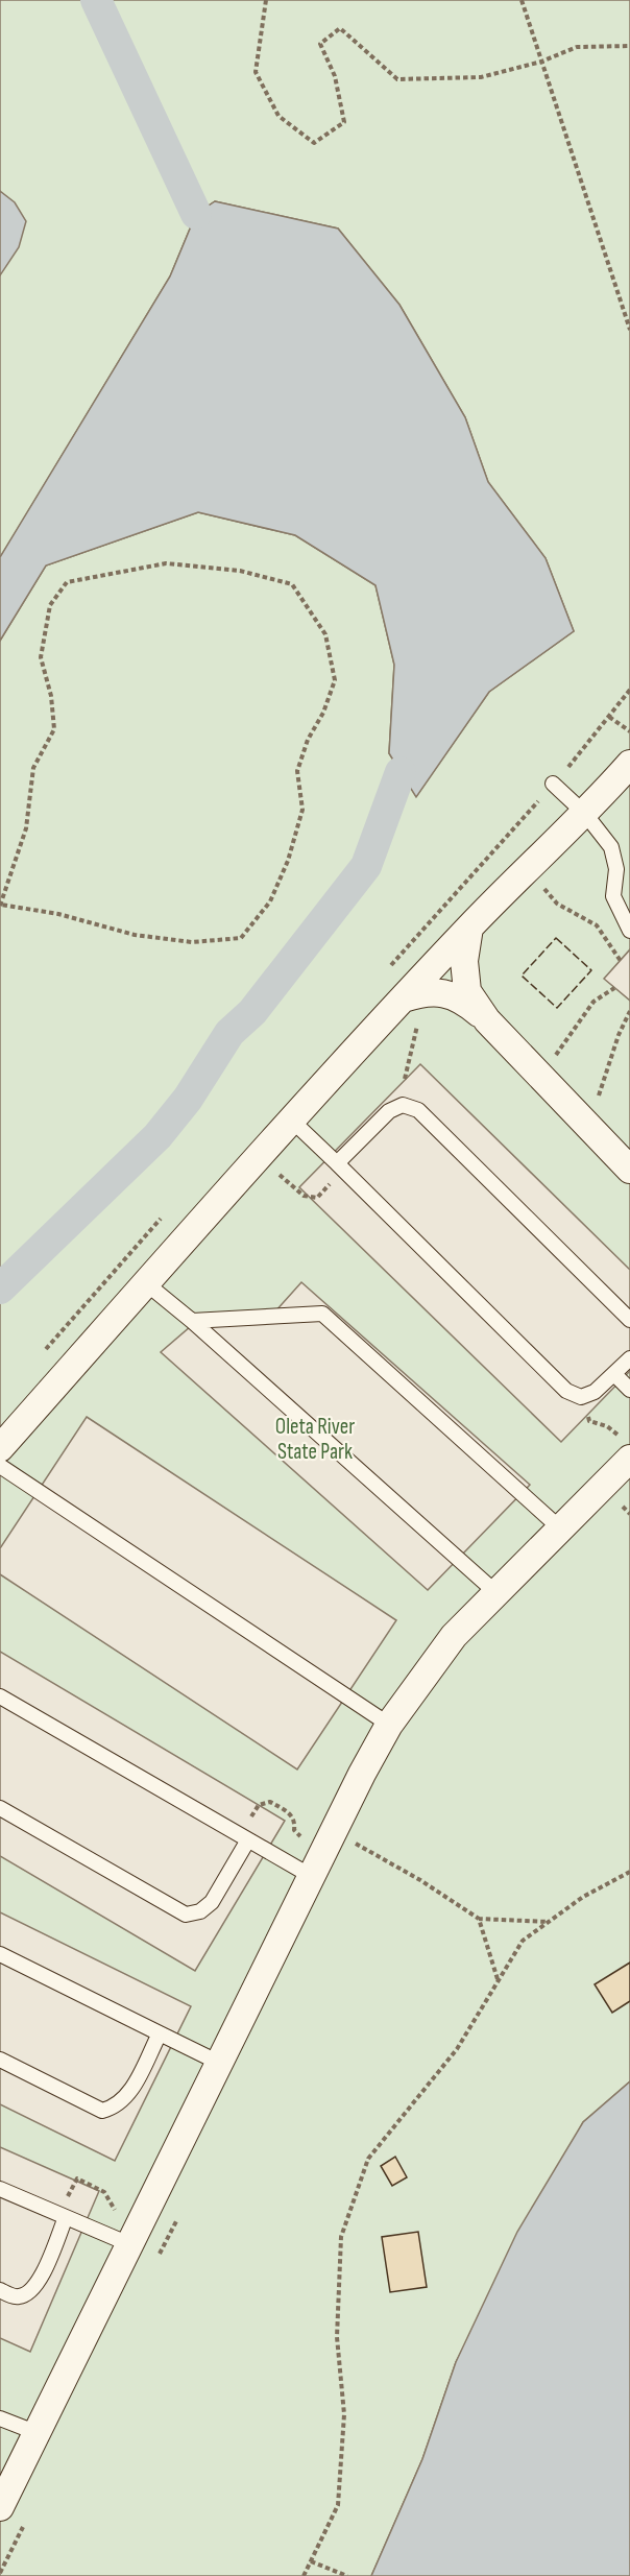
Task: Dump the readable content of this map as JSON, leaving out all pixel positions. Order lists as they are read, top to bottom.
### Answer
{
  "parks": ["Oleta River State Park"]
}
